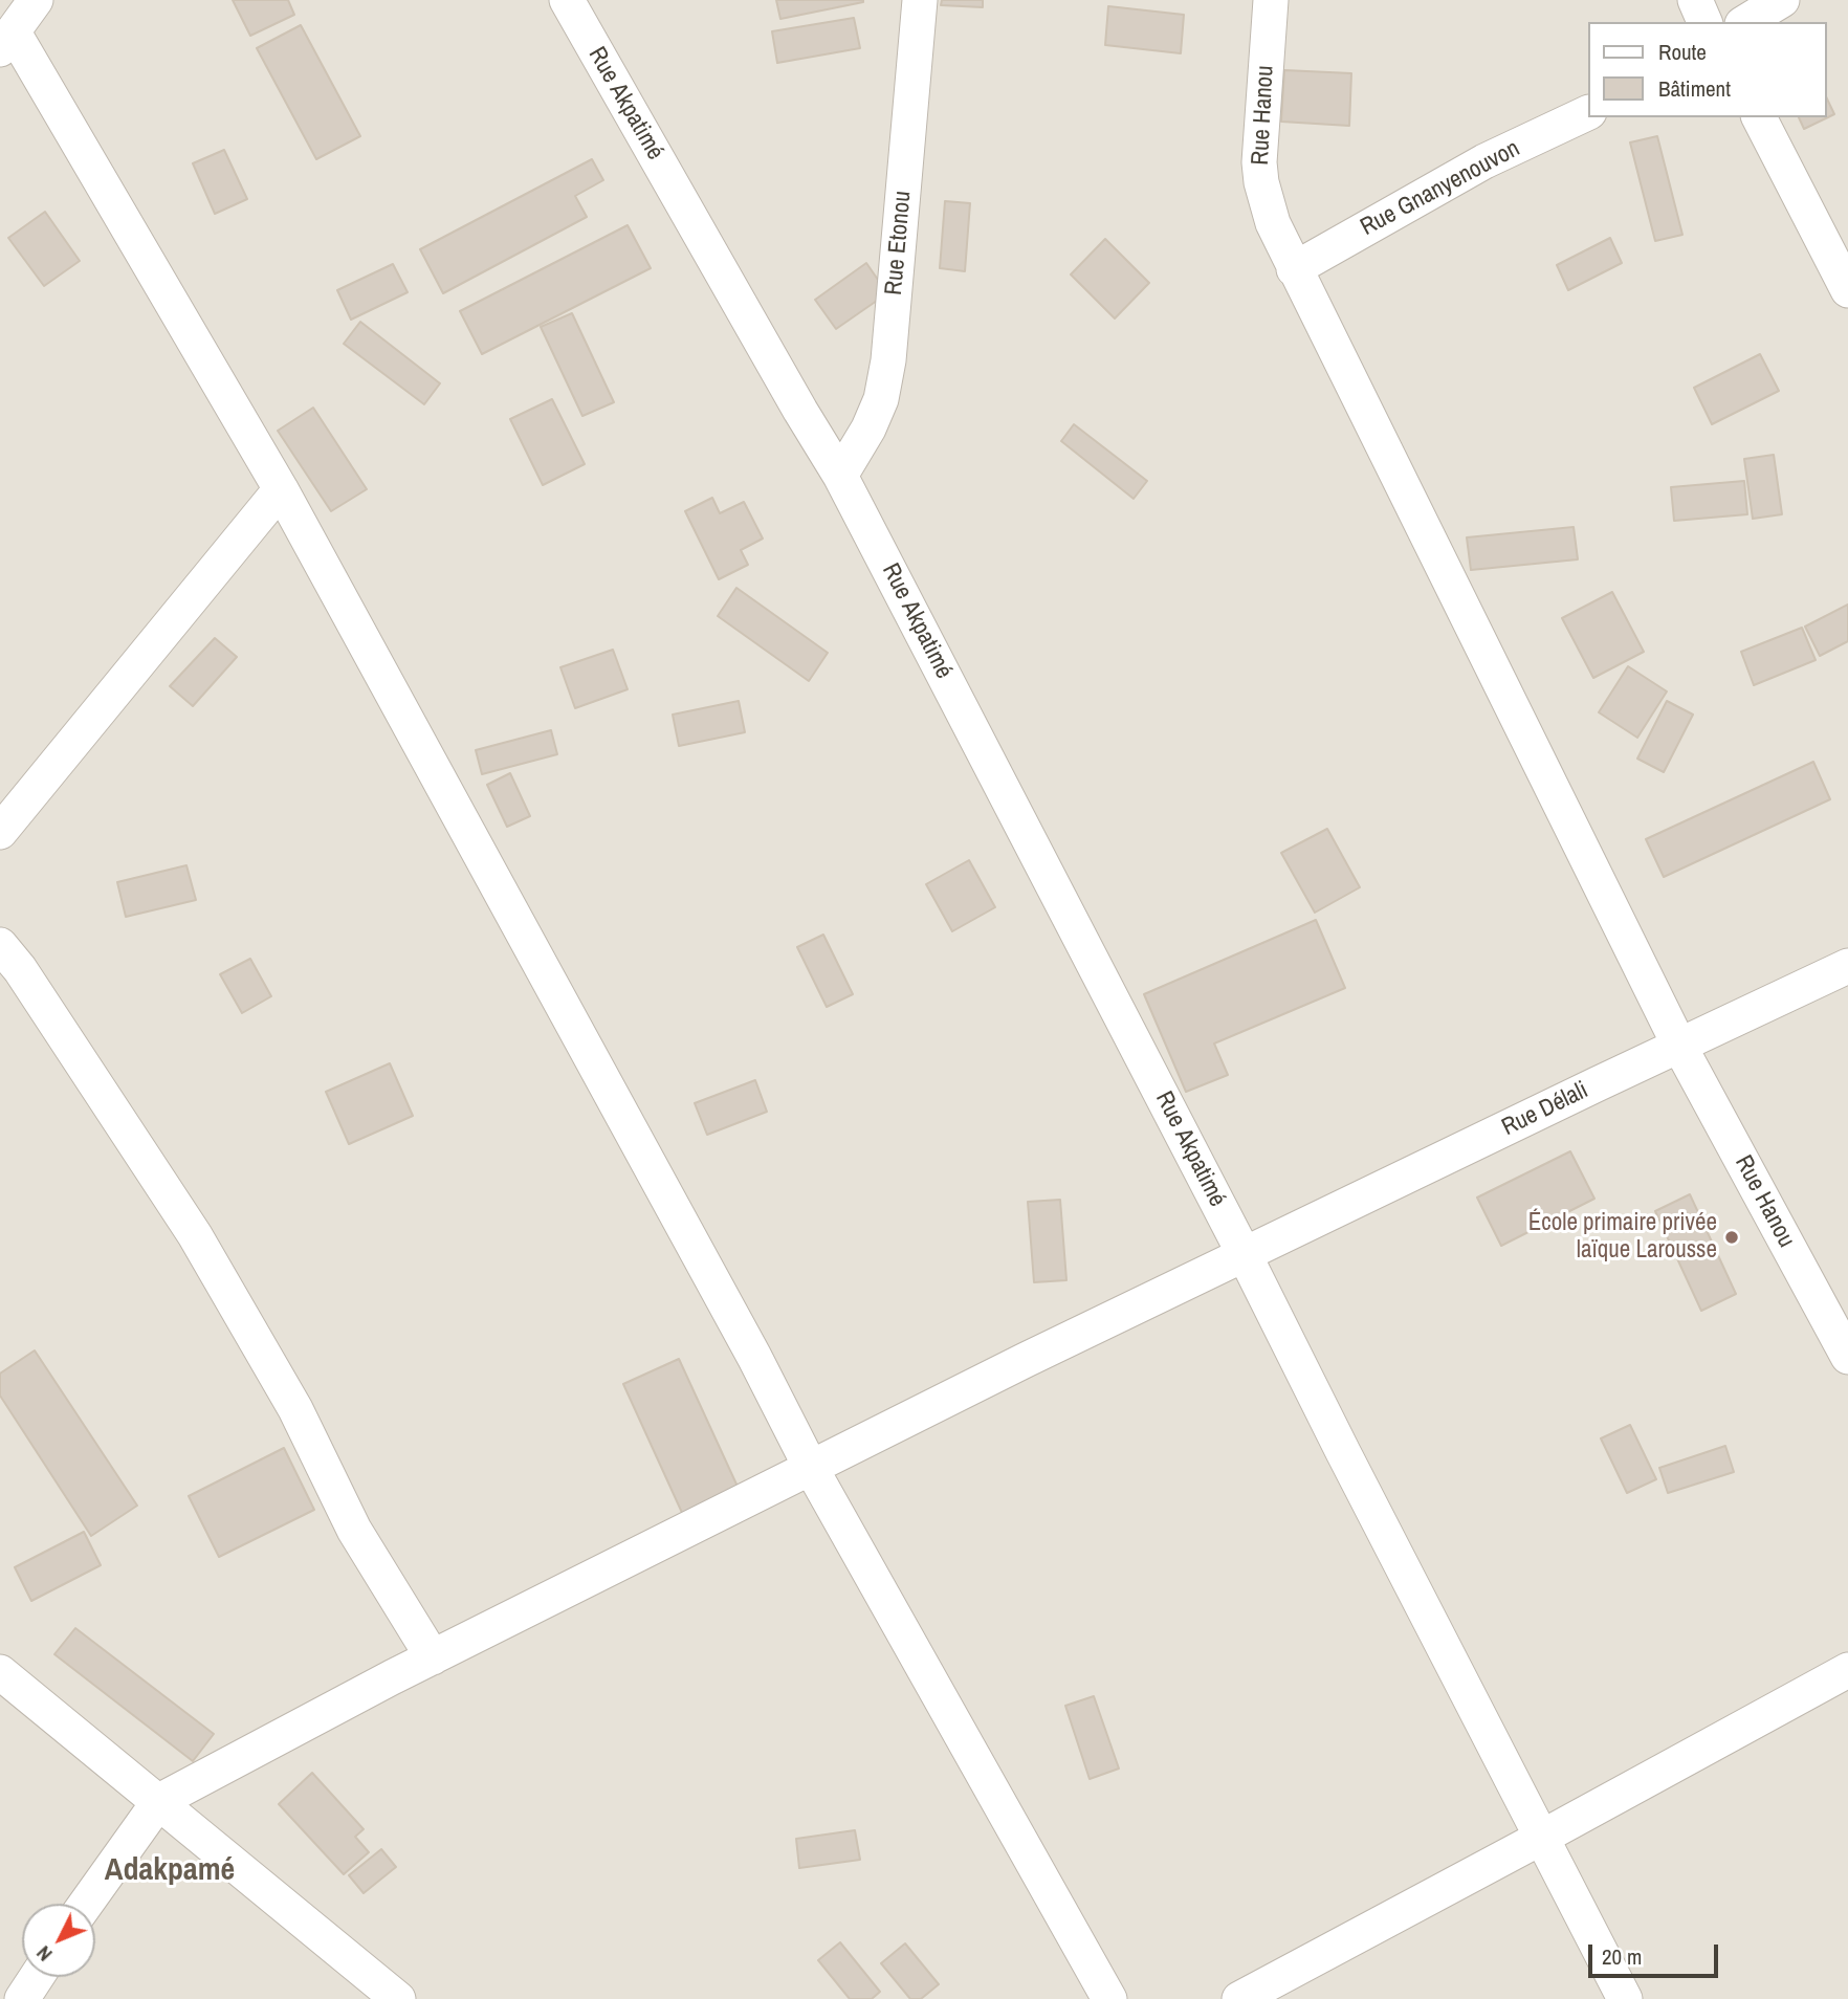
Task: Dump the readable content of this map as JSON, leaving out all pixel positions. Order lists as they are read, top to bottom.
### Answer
{
  "streets": {
    "street": [
      "Rue Akpatimé",
      "Rue Hanou",
      "Rue Gnanyenouvon",
      "Rue Etonou",
      "Rue Délali"
    ]
  },
  "crossings": [
    ["Rue Akpatimé", "Rue Etonou"],
    ["Rue Akpatimé", "Rue Délali"],
    ["Rue Hanou", "Rue Gnanyenouvon"],
    ["Rue Hanou", "Rue Délali"]
  ],
  "districts": ["Adakpamé"],
  "places": ["École primaire privée laïque Larousse"],
  "legend": ["Route", "Bâtiment"],
  "scale_bar": "20 m",
  "north": "bottom left"
}
